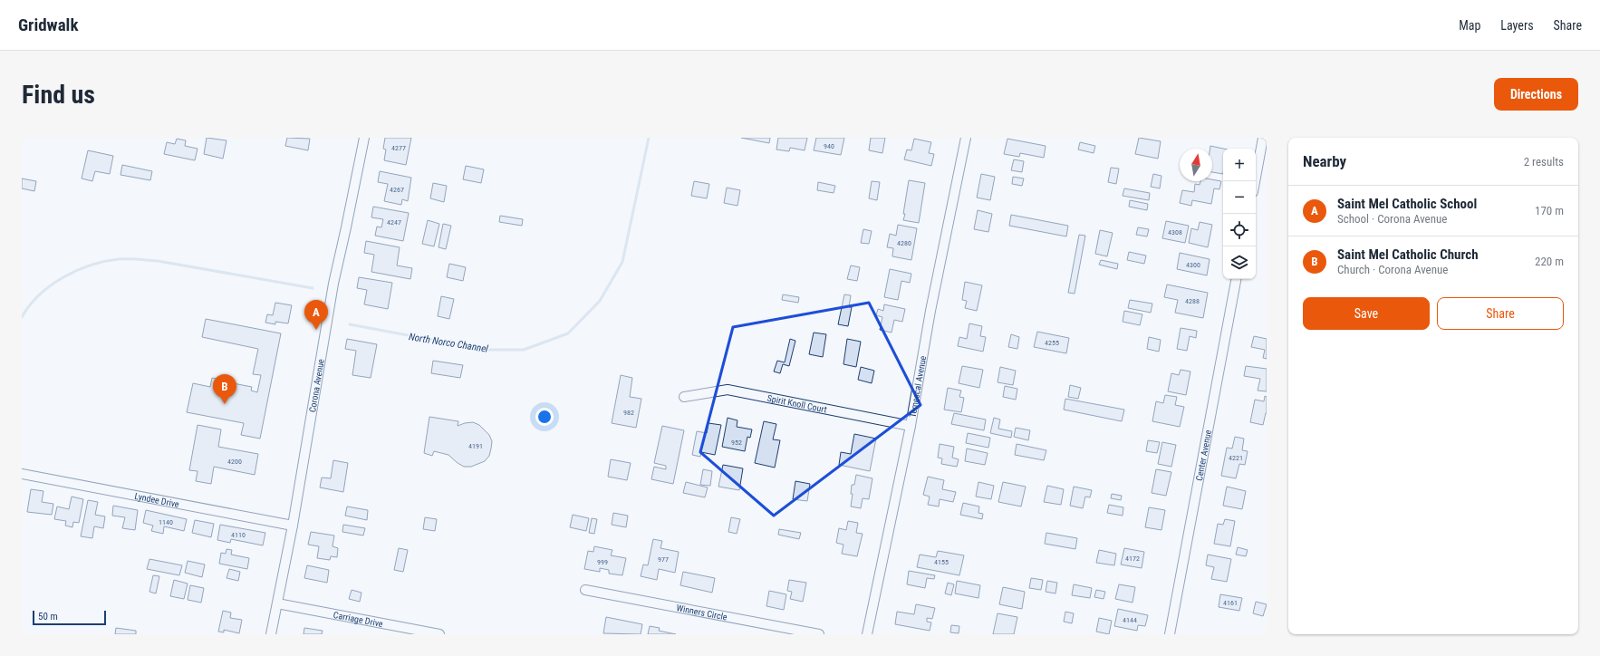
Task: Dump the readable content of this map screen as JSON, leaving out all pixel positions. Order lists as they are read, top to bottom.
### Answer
{
  "streets": {
    "street": [
      "Corona Avenue",
      "Temescal Avenue",
      "Spirit Knoll Court",
      "Center Avenue",
      "Lyndee Drive",
      "Winners Circle",
      "Carriage Drive"
    ]
  },
  "crossings": [
    ["Corona Avenue", "Lyndee Drive"],
    ["Corona Avenue", "Carriage Drive"],
    ["Temescal Avenue", "Spirit Knoll Court"]
  ],
  "water": ["North Norco Channel"],
  "house_numbers": [
    "940",
    "4277",
    "4267",
    "4247",
    "4308",
    "4280",
    "4300",
    "4288",
    "4255",
    "982",
    "952",
    "4191",
    "4221",
    "4200",
    "1140",
    "4110",
    "4172",
    "977",
    "999",
    "4155",
    "4161",
    "4144"
  ],
  "scale_bar": "50 m",
  "north": "top",
  "page": {
    "header": "Gridwalk",
    "nav": ["Map", "Layers", "Share"],
    "buttons": [
      "Directions",
      ["Save", "Share"]
    ],
    "title": "Find us",
    "heading": ["Nearby", "2 results"],
    "map_buttons": ["+", "−"],
    "list": [
      {
        "mark": "A",
        "name": "Saint Mel Catholic School",
        "note": "School · Corona Avenue",
        "value": "170 m"
      },
      {
        "mark": "B",
        "name": "Saint Mel Catholic Church",
        "note": "Church · Corona Avenue",
        "value": "220 m"
      }
    ],
    "pins": ["A", "B"],
    "scale": "50 m"
  }
}
